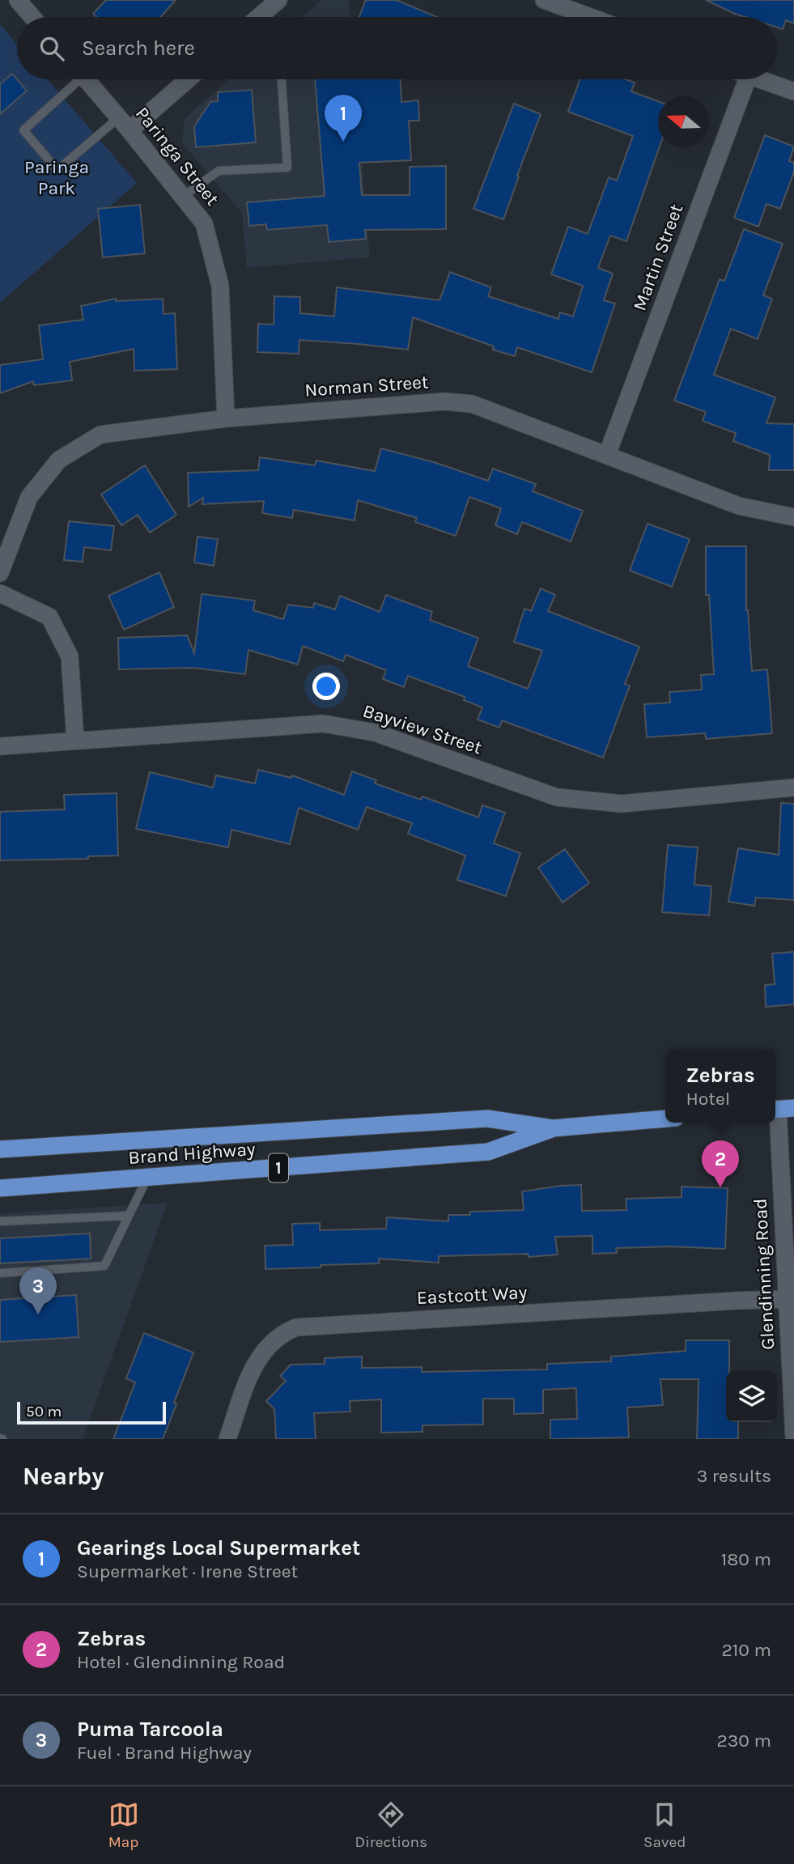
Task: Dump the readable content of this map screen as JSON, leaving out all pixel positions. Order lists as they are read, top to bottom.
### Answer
{
  "streets": {
    "highway": ["Brand Highway", "1"],
    "street": [
      "Paringa Street",
      "Martin Street",
      "Norman Street",
      "Bayview Street",
      "Glendinning Road",
      "Eastcott Way"
    ]
  },
  "crossings": [
    ["Paringa Street", "Norman Street"],
    ["Martin Street", "Norman Street"],
    ["Glendinning Road", "Eastcott Way"]
  ],
  "parks": ["Paringa Park"],
  "scale_bar": "50 m",
  "north": "left",
  "page": {
    "search": "Search here",
    "pins": ["1", "2", "3"],
    "popup": ["Zebras", "Hotel"],
    "scale": "50 m",
    "heading": ["Nearby", "3 results"],
    "list": [
      {
        "mark": "1",
        "name": "Gearings Local Supermarket",
        "note": "Supermarket · Irene Street",
        "value": "180 m"
      },
      {
        "mark": "2",
        "name": "Zebras",
        "note": "Hotel · Glendinning Road",
        "value": "210 m"
      },
      {
        "mark": "3",
        "name": "Puma Tarcoola",
        "note": "Fuel · Brand Highway",
        "value": "230 m"
      }
    ],
    "nav": ["Map", "Directions", "Saved"]
  }
}
